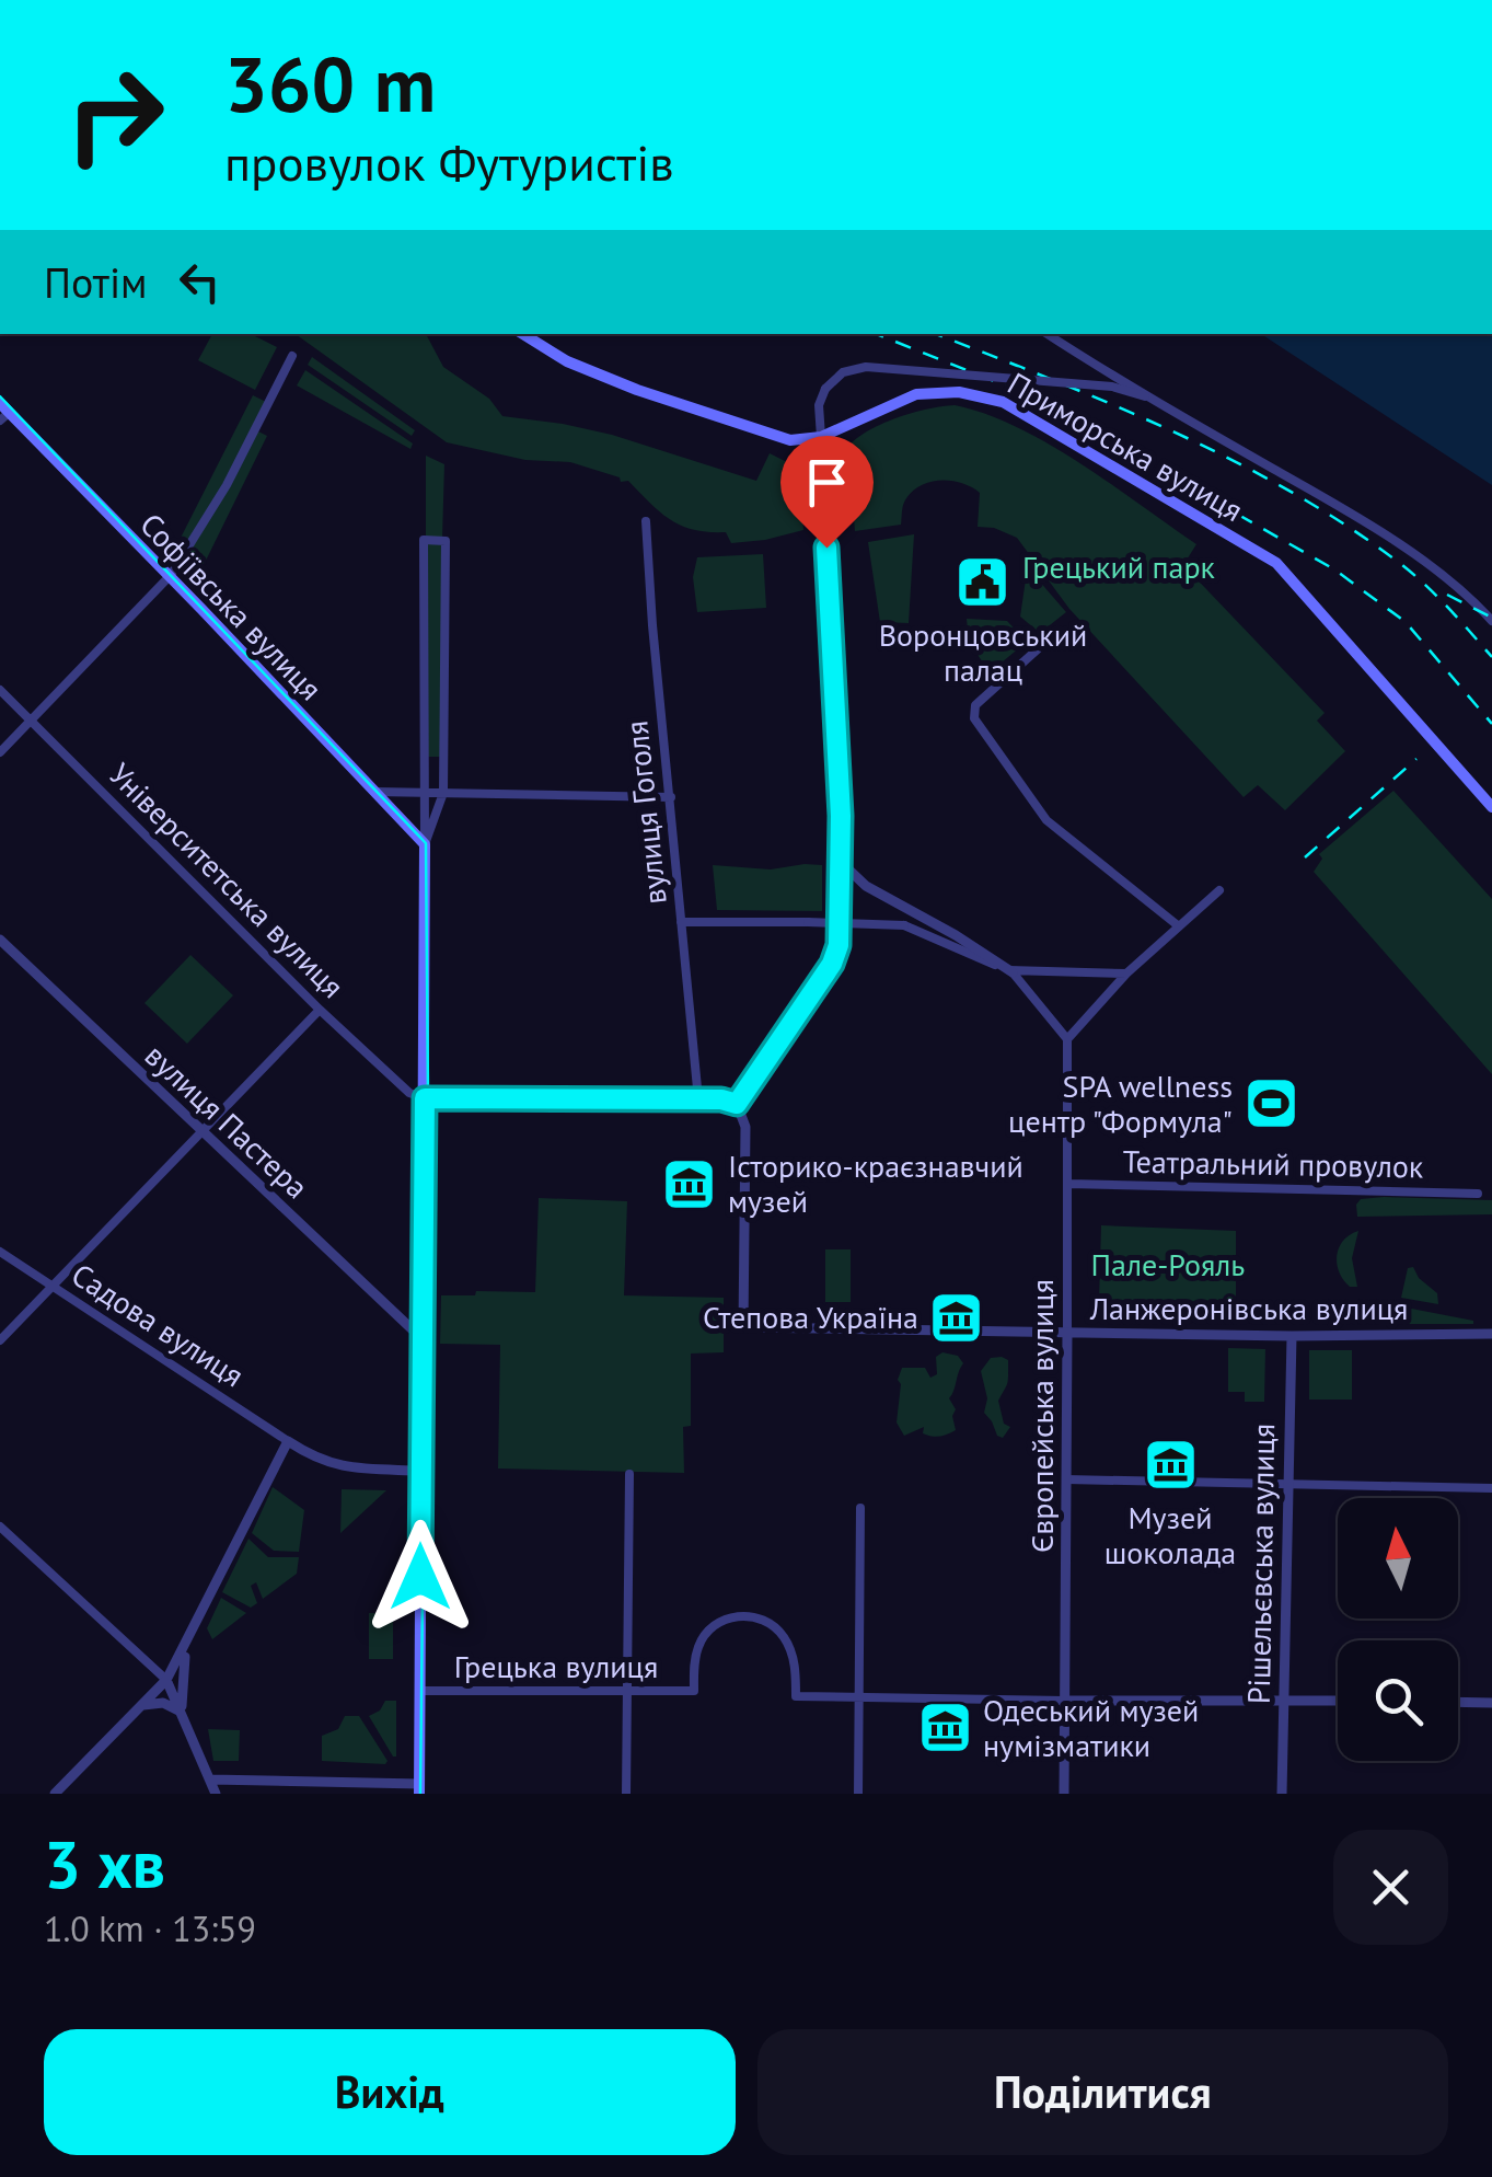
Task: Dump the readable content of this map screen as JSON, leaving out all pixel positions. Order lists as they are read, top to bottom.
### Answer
{
  "streets": {
    "main road": ["Приморська вулиця", "Софіївська вулиця"],
    "street": [
      "вулиця Гоголя",
      "Університетська вулиця",
      "вулиця Пастера",
      "Театральний провулок",
      "Ланжеронівська вулиця",
      "Садова вулиця",
      "Європейська вулиця",
      "Рішельєвська вулиця",
      "Грецька вулиця"
    ]
  },
  "crossings": [
    ["Театральний провулок", "Європейська вулиця"],
    ["Ланжеронівська вулиця", "Європейська вулиця"],
    ["Ланжеронівська вулиця", "Рішельєвська вулиця"]
  ],
  "parks": ["Грецький парк", "Пале-Рояль"],
  "places": {
    "public building": ["Воронцовський палац"],
    "sports": ["SPA wellness центр \"Формула\""],
    "museum": [
      "Історико-краєзнавчий музей",
      "Степова Україна",
      "Музей шоколада",
      "Одеський музей нумізматики"
    ]
  },
  "north": "top",
  "page": {
    "turn": ["360 m", "провулок Футуристів"],
    "then": "Потім",
    "heading": ["3 хв", "1.0 km · 13:59"],
    "buttons": ["Вихід", "Поділитися"]
  }
}
